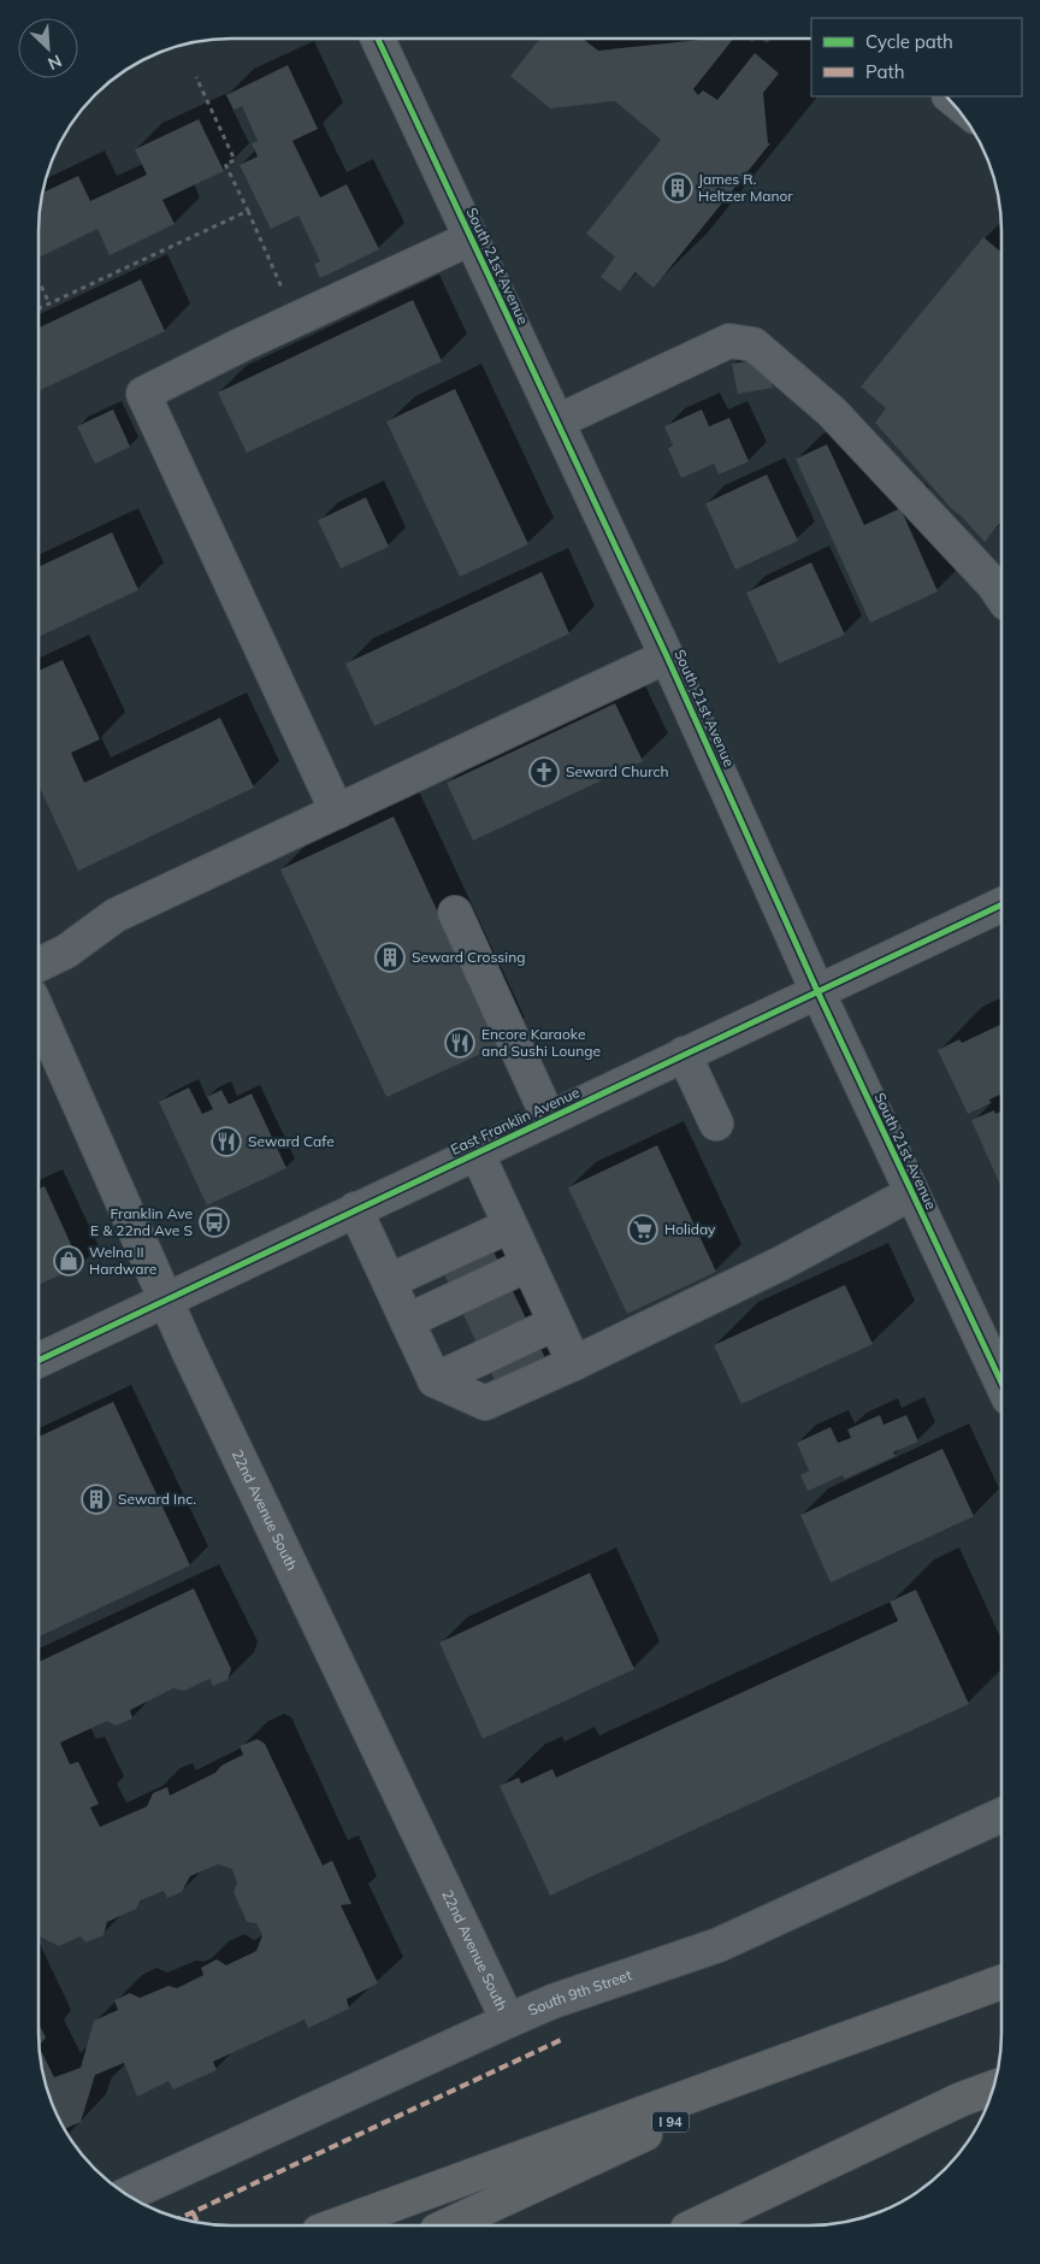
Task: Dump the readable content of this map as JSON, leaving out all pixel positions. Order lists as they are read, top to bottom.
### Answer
{
  "streets": {
    "highway": ["I 94"],
    "street": [
      "South 21st Avenue",
      "East Franklin Avenue",
      "22nd Avenue South",
      "South 9th Street"
    ]
  },
  "crossings": [
    ["South 21st Avenue", "East Franklin Avenue"],
    ["East Franklin Avenue", "22nd Avenue South"],
    ["22nd Avenue South", "South 9th Street"]
  ],
  "places": {
    "building": ["James R. Heltzer Manor", "Seward Crossing", "Seward Inc."],
    "church": ["Seward Church"],
    "restaurant": ["Encore Karaoke and Sushi Lounge", "Seward Cafe"],
    "bus stop": ["Franklin Ave E & 22nd Ave S"],
    "supermarket": ["Holiday"],
    "shop": ["Welna II Hardware"]
  },
  "legend": ["Cycle path", "Path"],
  "north": "bottom right"
}
